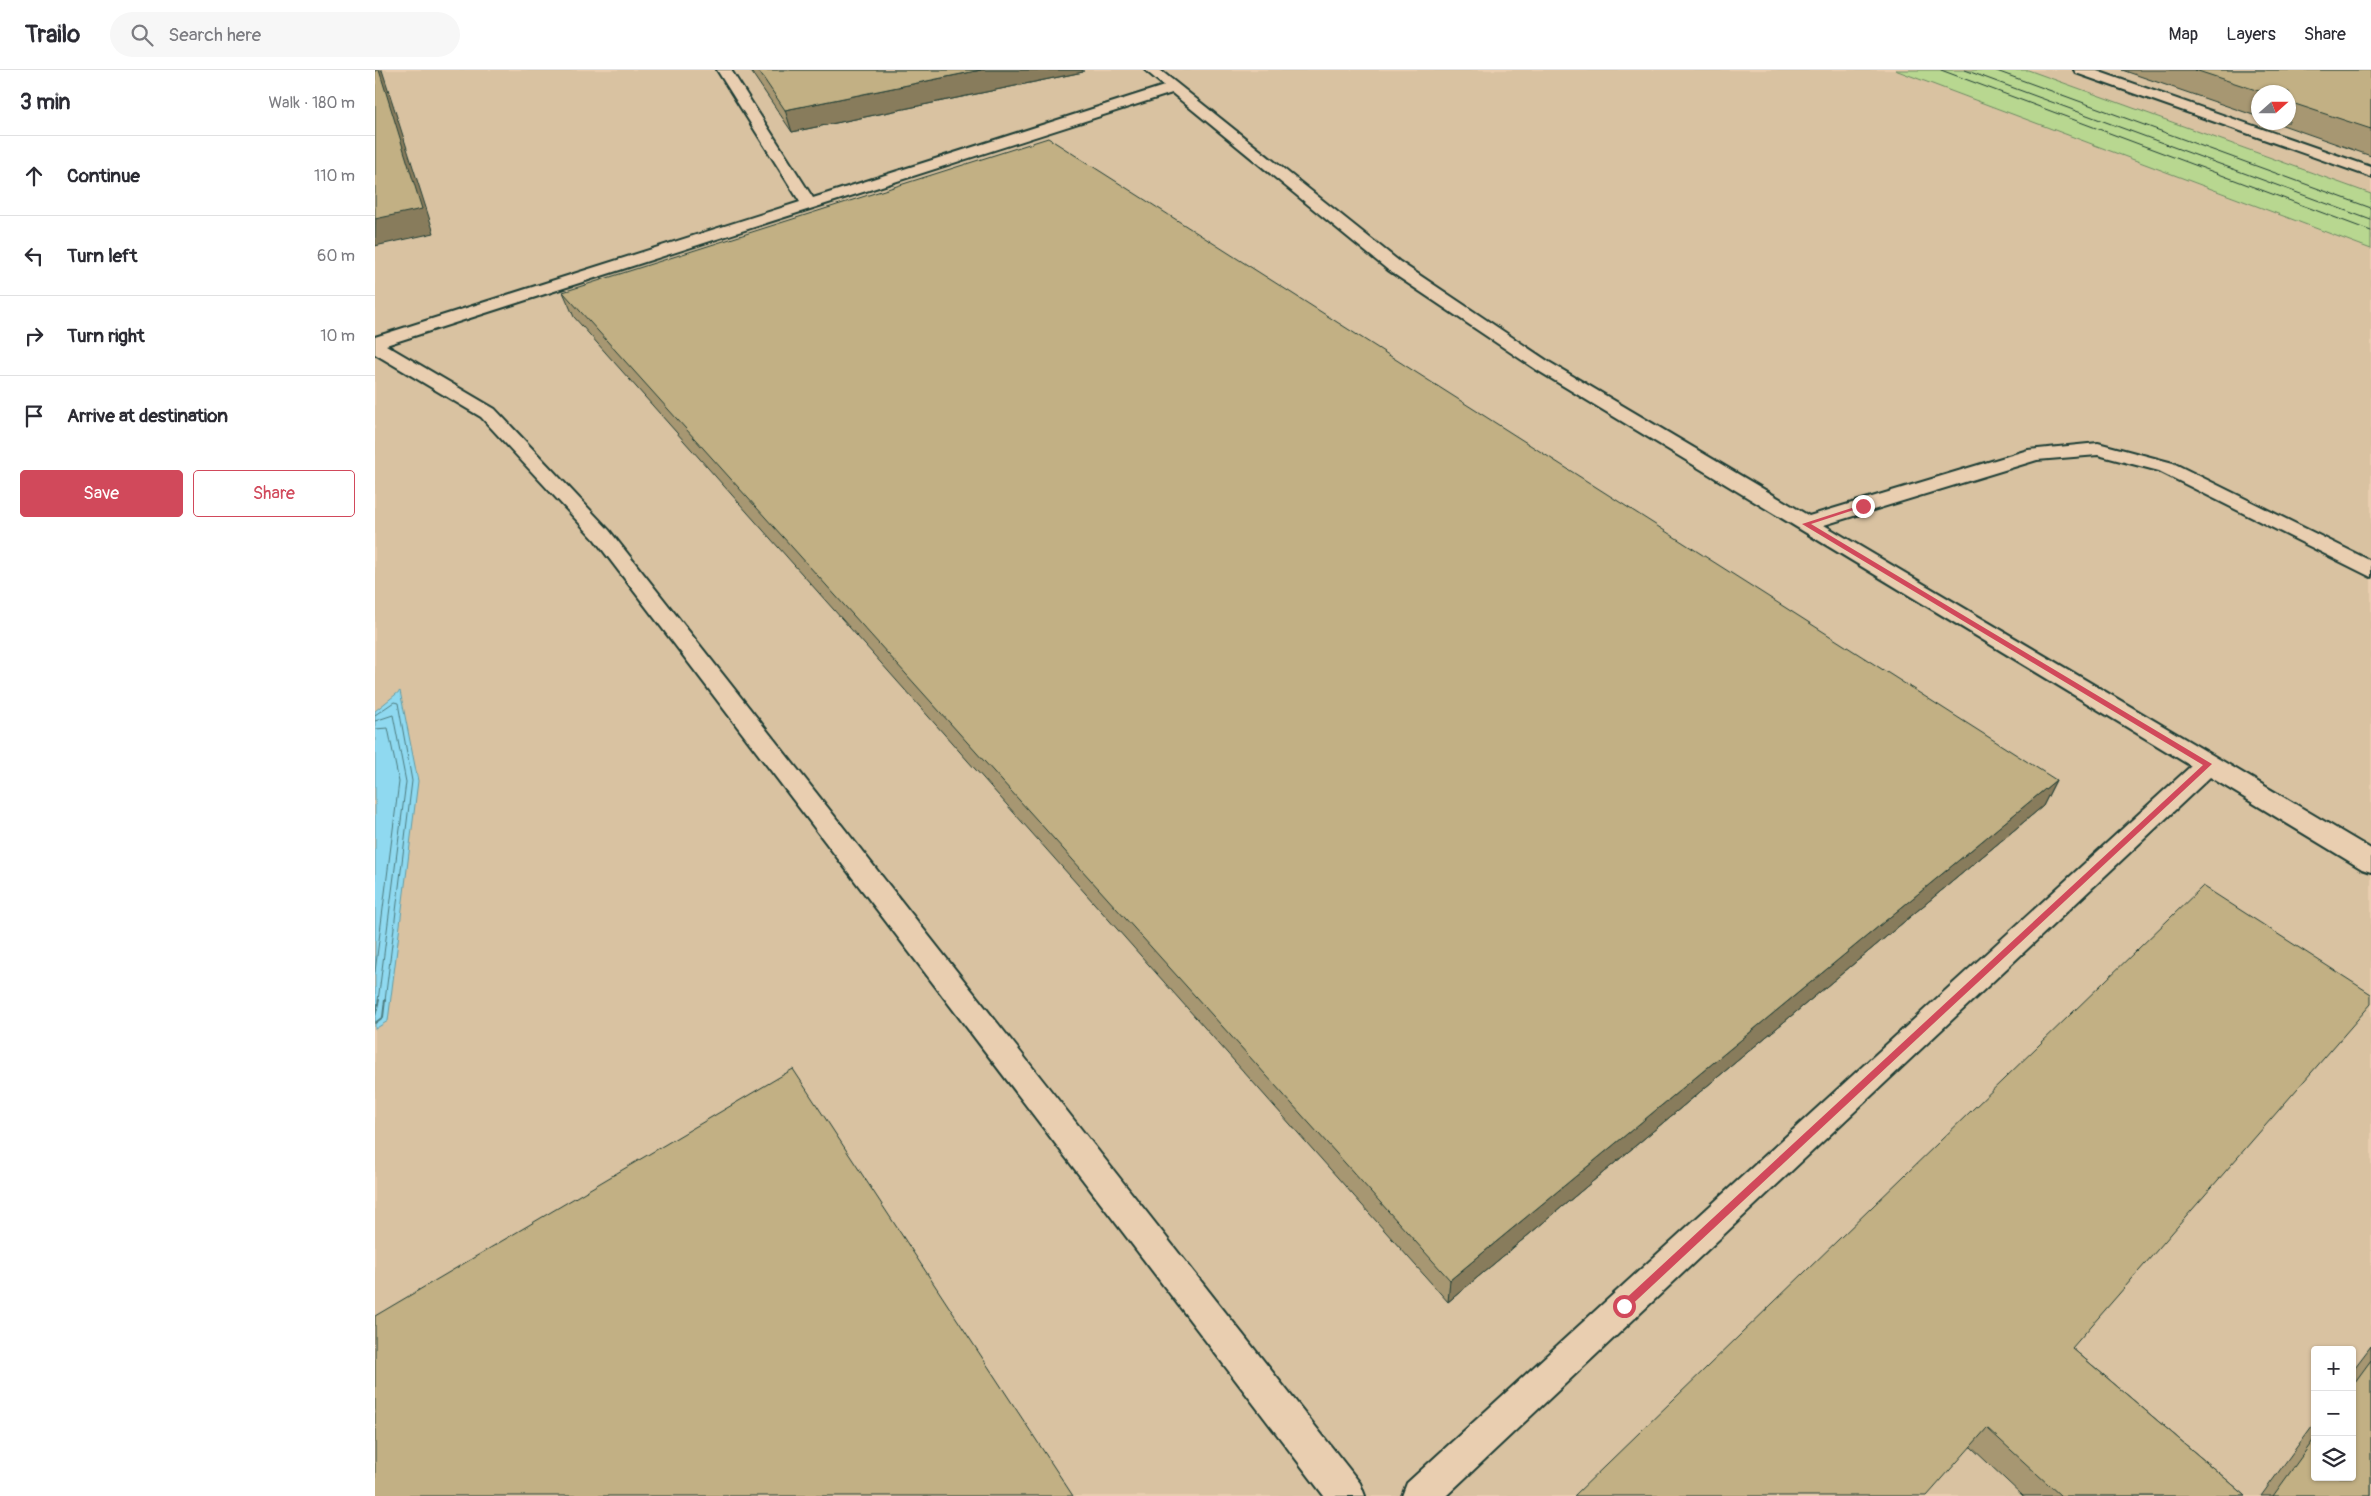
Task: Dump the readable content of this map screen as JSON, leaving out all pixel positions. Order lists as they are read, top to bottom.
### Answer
{
  "north": "right",
  "page": {
    "header": "Trailo",
    "search": "Search here",
    "nav": ["Map", "Layers", "Share"],
    "heading": ["3 min", "Walk · 180 m"],
    "list": [
      ["Continue", "110 m"],
      ["Turn left", "60 m"],
      ["Turn right", "10 m"],
      "Arrive at destination"
    ],
    "buttons": ["Save", "Share"],
    "map_buttons": ["+", "−"]
  }
}
